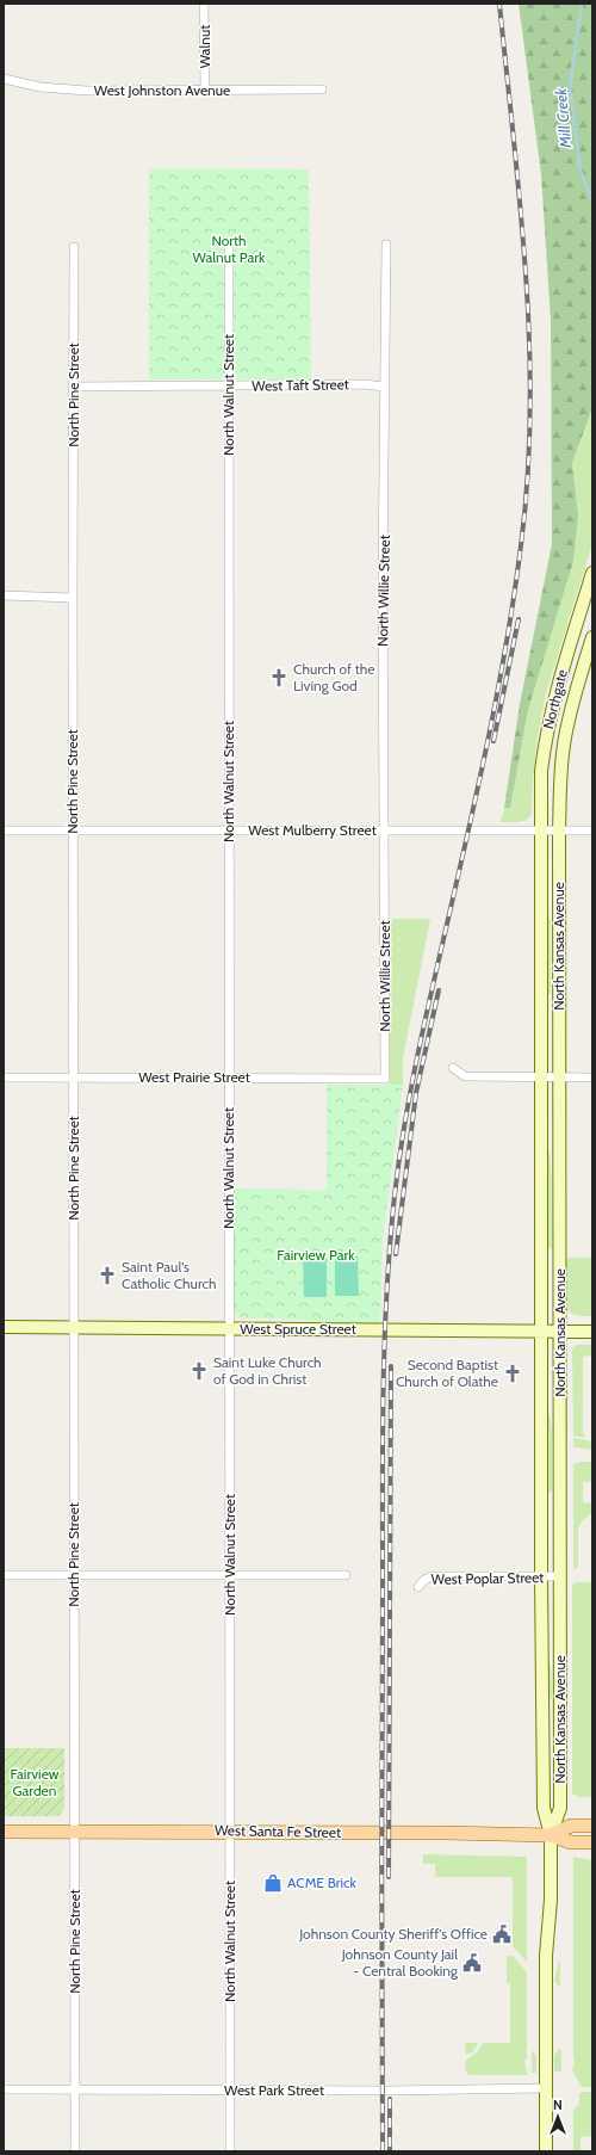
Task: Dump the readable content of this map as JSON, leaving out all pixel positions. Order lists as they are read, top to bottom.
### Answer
{
  "streets": {
    "main road": [
      "Northgate",
      "North Kansas Avenue",
      "West Spruce Street",
      "West Santa Fe Street"
    ],
    "street": [
      "Walnut",
      "West Johnston Avenue",
      "West Taft Street",
      "North Pine Street",
      "North Walnut Street",
      "North Willie Street",
      "West Mulberry Street",
      "West Prairie Street",
      "West Poplar Street",
      "West Park Street"
    ]
  },
  "crossings": [
    ["Walnut", "West Johnston Avenue"],
    ["West Taft Street", "North Pine Street"],
    ["West Taft Street", "North Walnut Street"],
    ["West Taft Street", "North Willie Street"],
    ["North Pine Street", "West Mulberry Street"],
    ["North Pine Street", "West Prairie Street"],
    ["North Pine Street", "West Spruce Street"],
    ["North Pine Street", "West Santa Fe Street"],
    ["North Pine Street", "West Park Street"],
    ["North Walnut Street", "West Mulberry Street"],
    ["North Walnut Street", "West Prairie Street"],
    ["North Walnut Street", "West Spruce Street"],
    ["North Walnut Street", "West Santa Fe Street"],
    ["North Walnut Street", "West Park Street"],
    ["North Willie Street", "West Mulberry Street"],
    ["North Willie Street", "West Prairie Street"],
    ["Northgate", "West Mulberry Street"],
    ["Northgate", "North Kansas Avenue"],
    ["West Mulberry Street", "North Kansas Avenue"],
    ["North Kansas Avenue", "West Spruce Street"],
    ["North Kansas Avenue", "West Poplar Street"],
    ["North Kansas Avenue", "West Santa Fe Street"],
    ["North Kansas Avenue", "West Park Street"]
  ],
  "water": ["Mill Creek"],
  "parks": ["North Walnut Park", "Fairview Park", "Fairview Garden"],
  "places": {
    "church": [
      "Church of the Living God",
      "Saint Paul's Catholic Church",
      "Saint Luke Church of God in Christ",
      "Second Baptist Church of Olathe"
    ],
    "shop": ["ACME Brick"],
    "public building": ["Johnson County Sheriff's Office", "Johnson County Jail - Central Booking"]
  },
  "north": "top"
}
